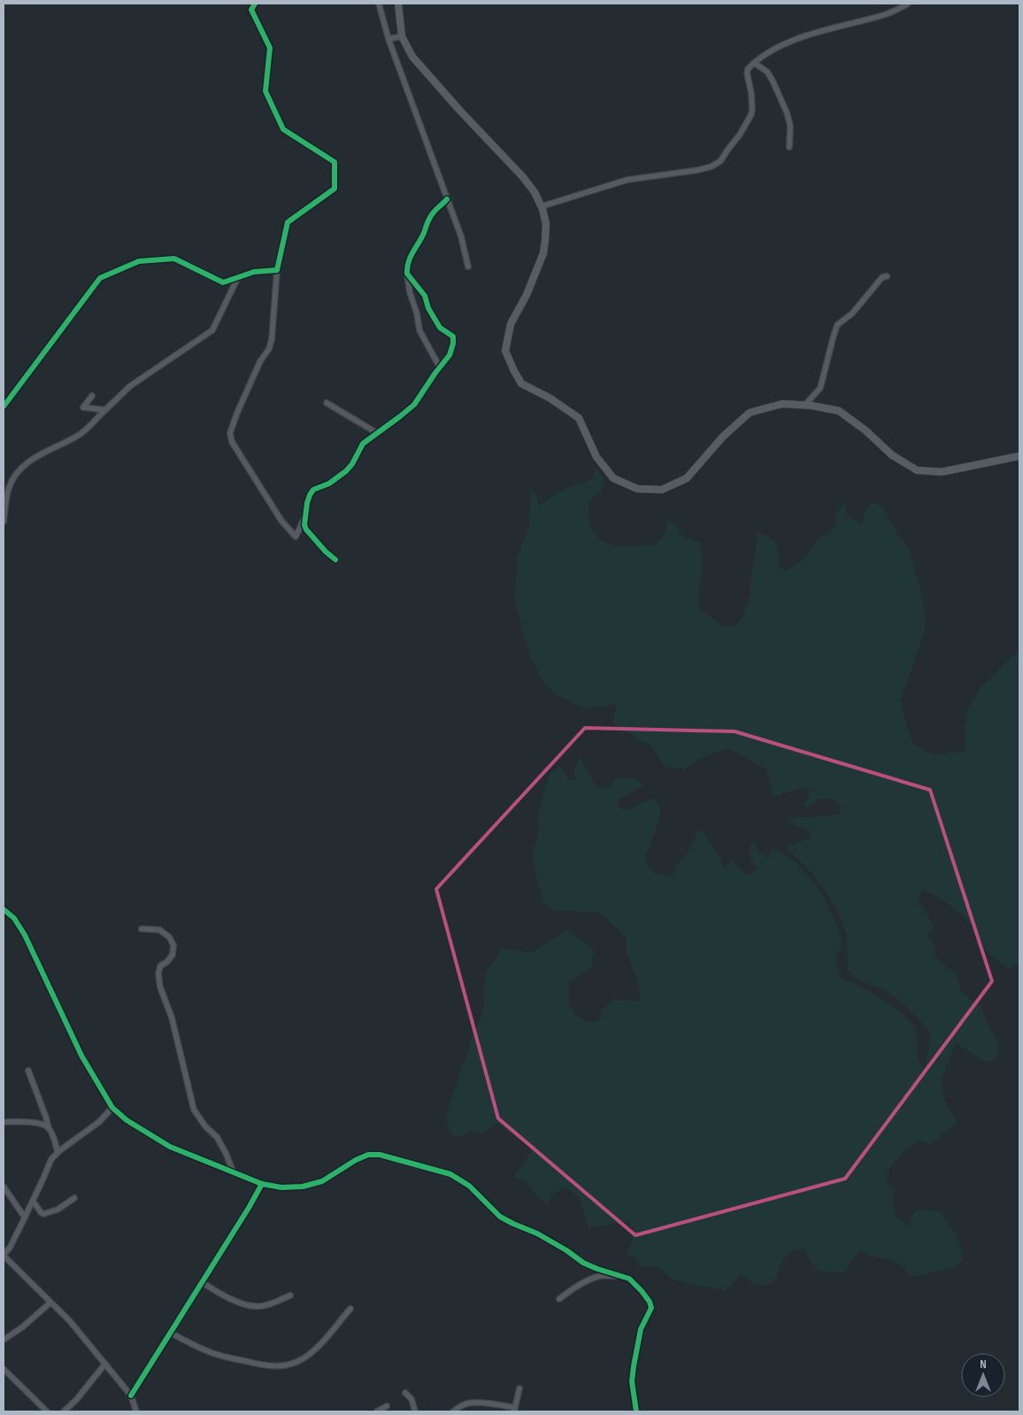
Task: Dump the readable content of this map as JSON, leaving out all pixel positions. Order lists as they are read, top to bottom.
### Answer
{
  "north": "top"
}
